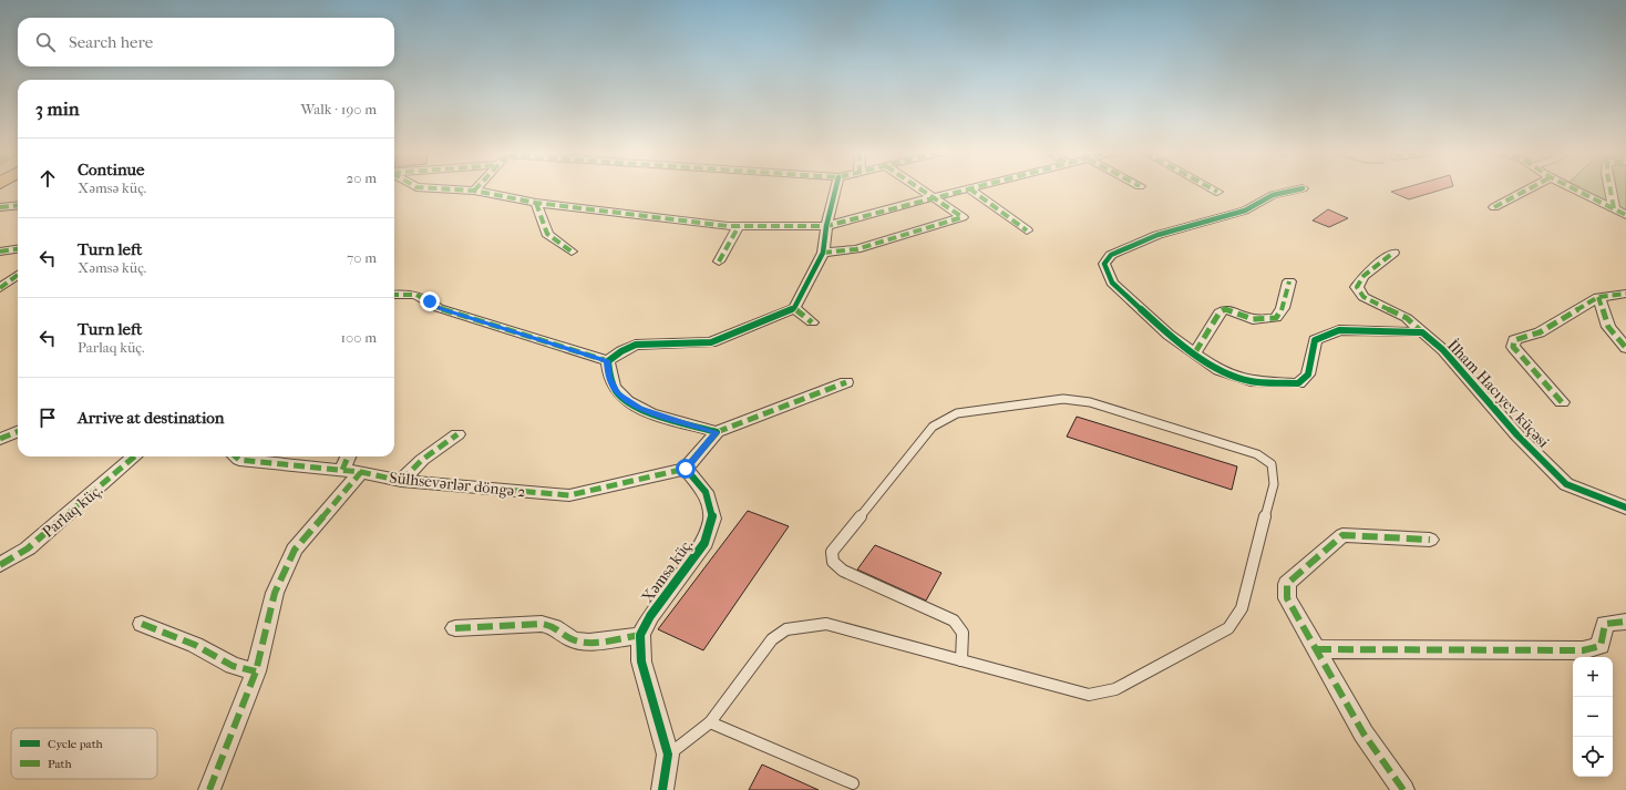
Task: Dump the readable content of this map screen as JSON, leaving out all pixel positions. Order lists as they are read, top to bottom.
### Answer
{
  "streets": {
    "street": [
      "İlham Hacıyev küçəsi",
      "Sülhsevərlər döngə 2",
      "Parlaq küç.",
      "Xəmsə küç."
    ]
  },
  "crossings": [
    ["Sülhsevərlər döngə 2", "Xəmsə küç."]
  ],
  "legend": ["Cycle path", "Path"],
  "page": {
    "search": "Search here",
    "heading": ["3 min", "Walk · 190 m"],
    "list": [
      ["Continue", "Xəmsə küç.", "20 m"],
      ["Turn left", "Xəmsə küç.", "70 m"],
      ["Turn left", "Parlaq küç.", "100 m"],
      "Arrive at destination"
    ],
    "map_buttons": ["+", "−"]
  }
}
